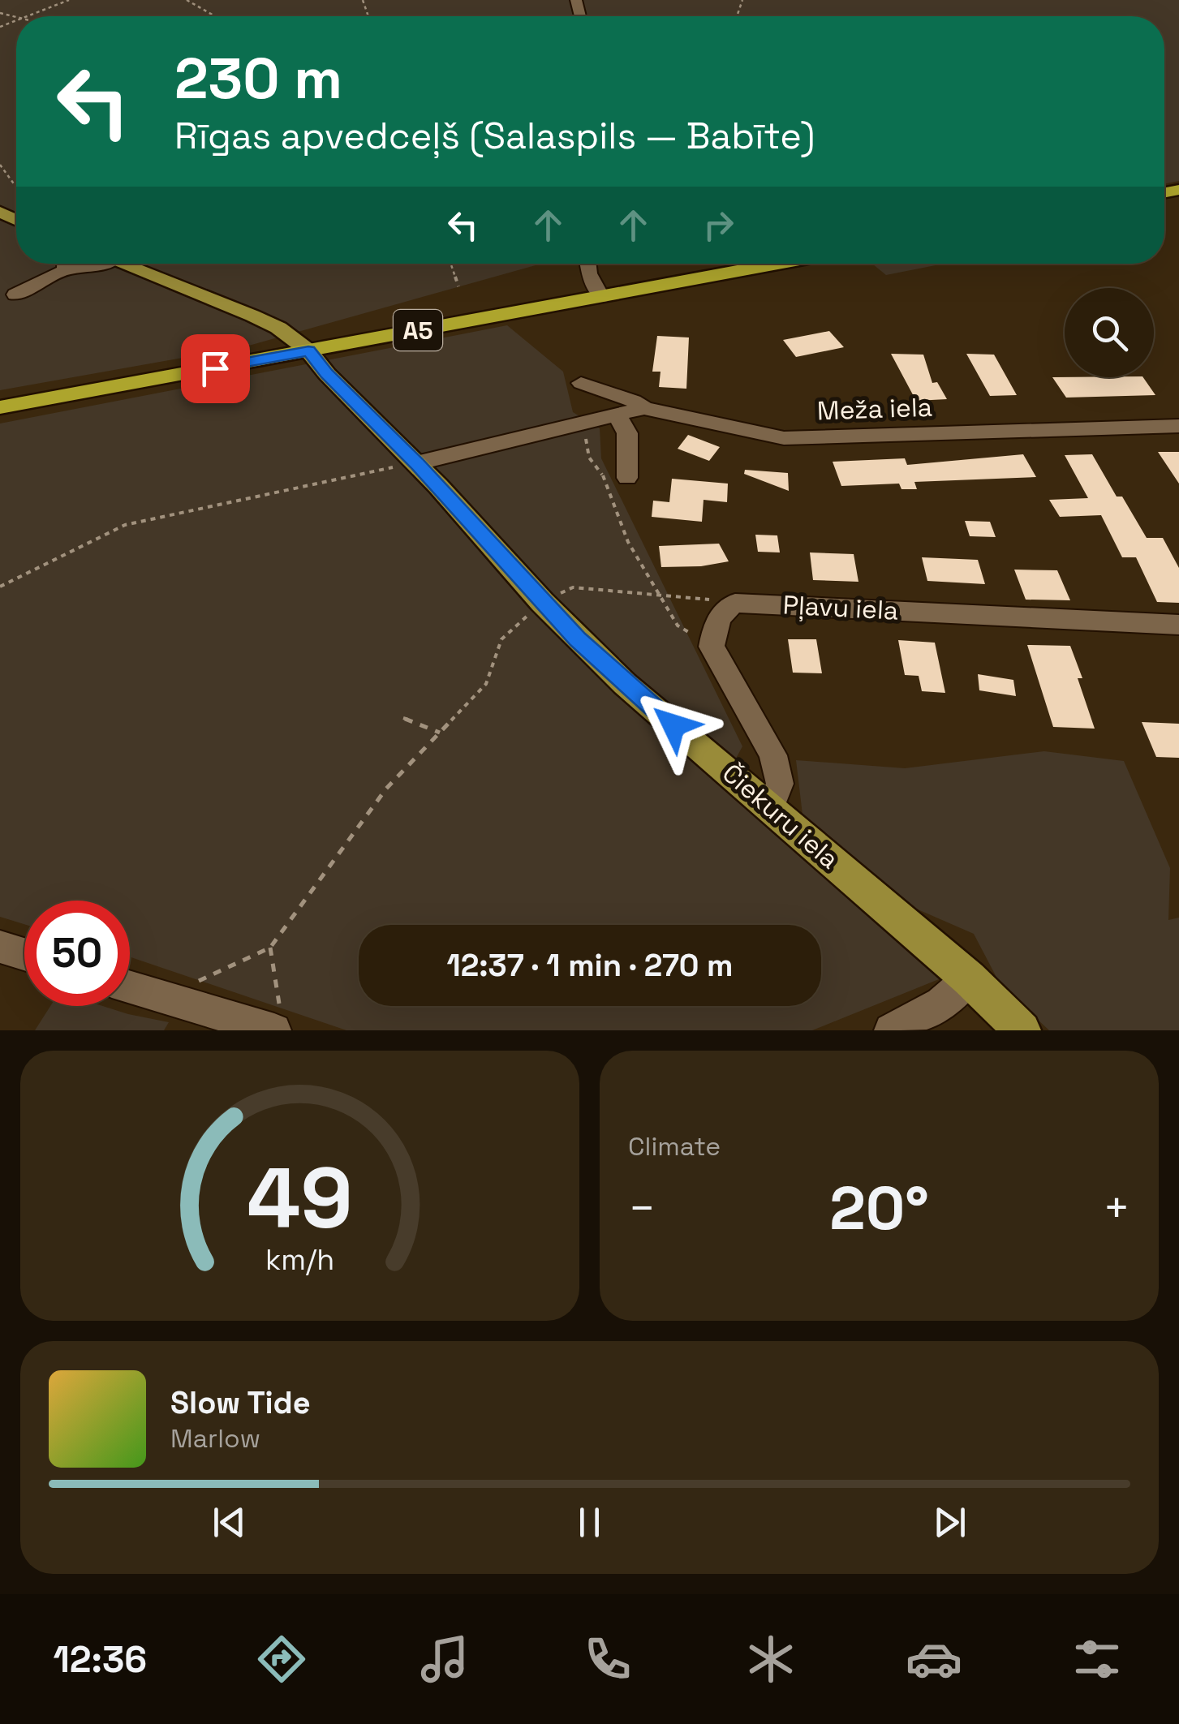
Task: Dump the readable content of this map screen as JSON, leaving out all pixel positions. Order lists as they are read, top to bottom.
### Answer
{
  "streets": {
    "highway": ["A5"],
    "main road": ["Čiekuru iela"],
    "street": ["Meža iela", "Pļavu iela"]
  },
  "crossings": [
    ["A5", "Čiekuru iela"]
  ],
  "page": {
    "turn": ["230 m", "Rīgas apvedceļš (Salaspils — Babīte)"],
    "limit": "50",
    "trip": "12:37 · 1 min · 270 m",
    "tile": "Climate",
    "heat": ["−", "20°", "+"],
    "song": ["Slow Tide", "Marlow"],
    "tabs": "12:36",
    "gauge": ["49", "km/h"]
  }
}
